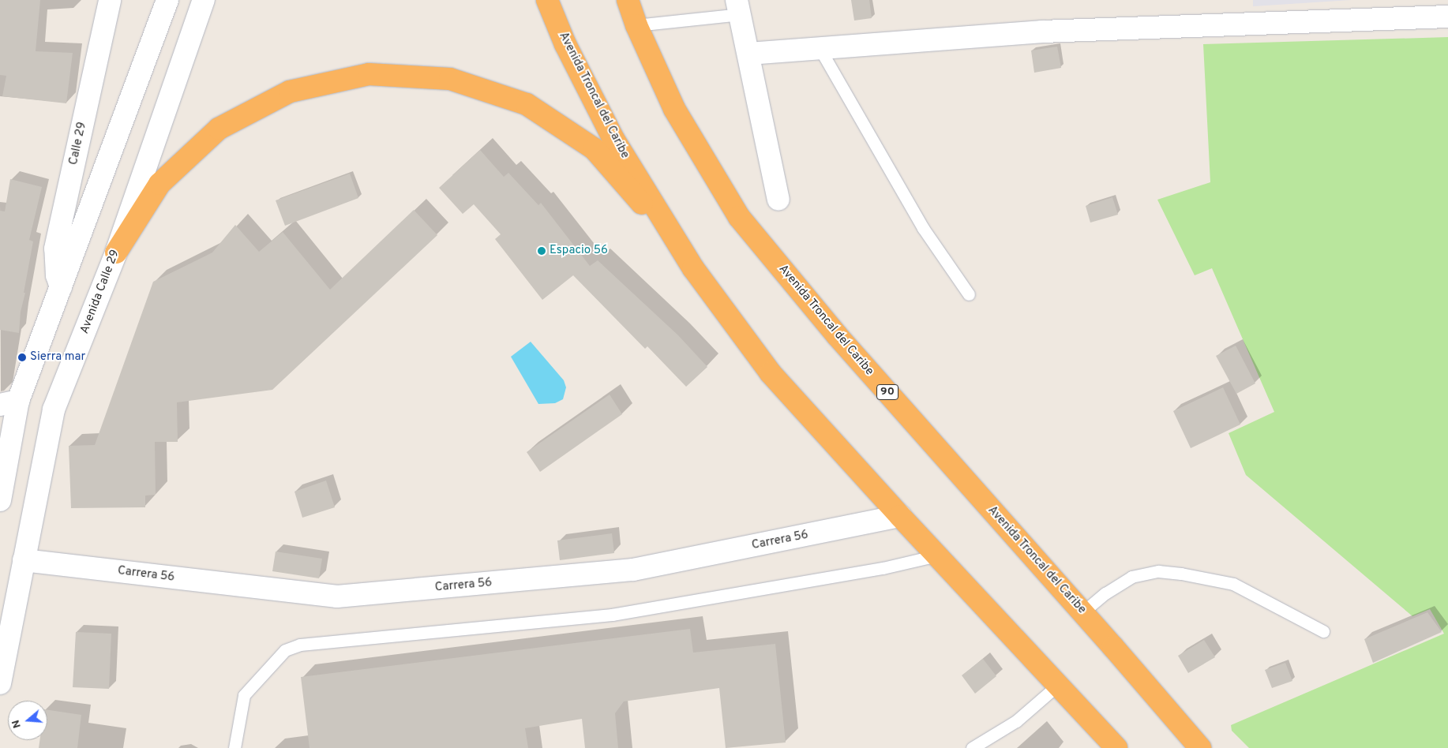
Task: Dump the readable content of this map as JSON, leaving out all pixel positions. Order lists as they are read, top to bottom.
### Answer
{
  "streets": {
    "highway": ["Avenida Troncal del Caribe", "90"],
    "street": ["Calle 29", "Avenida Calle 29", "Carrera 56"]
  },
  "crossings": [
    ["Avenida Troncal del Caribe", "Carrera 56"],
    ["Avenida Calle 29", "Carrera 56"]
  ],
  "places": ["Espacio 56", "Sierra mar"],
  "north": "left"
}
